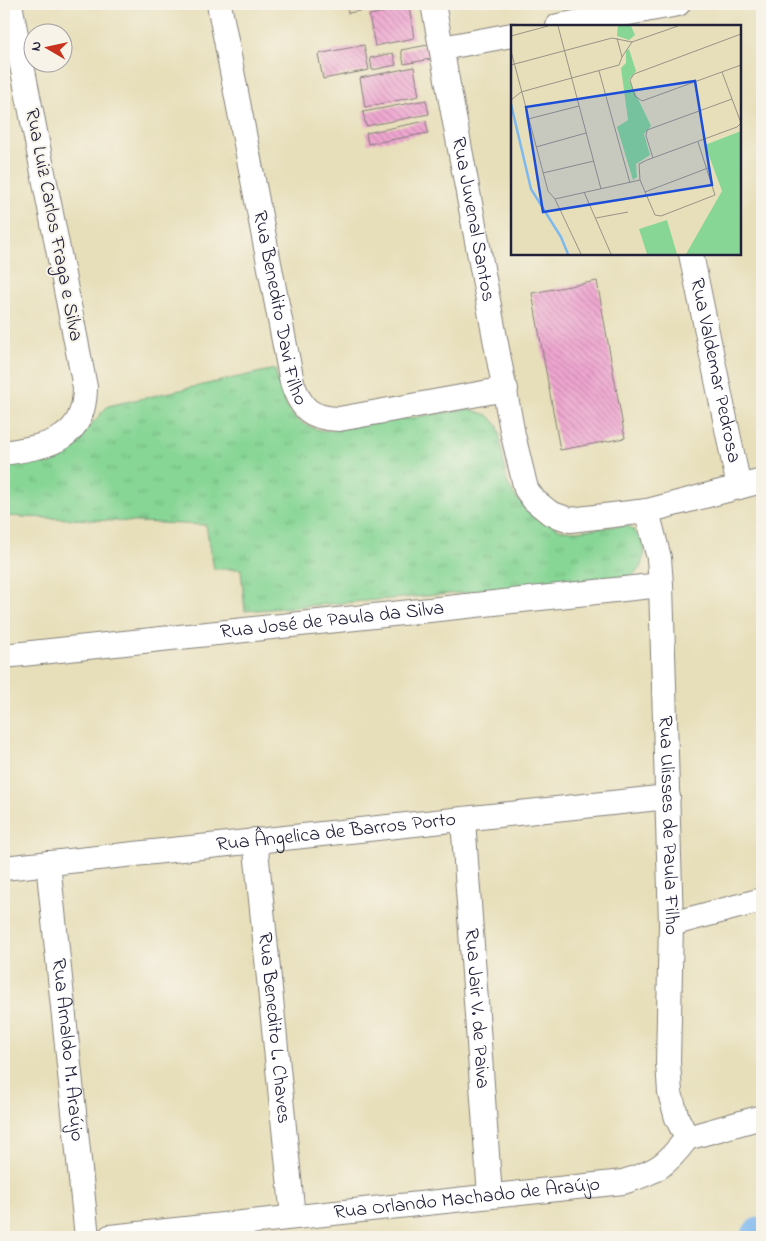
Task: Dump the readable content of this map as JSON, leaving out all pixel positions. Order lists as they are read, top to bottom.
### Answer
{
  "streets": {
    "street": [
      "Rua Juvenal Santos",
      "Rua Luiz Carlos Fraga e Silva",
      "Rua Benedito Davi Filho",
      "Rua Valdemar Pedrosa",
      "Rua José de Paula da Silva",
      "Rua Ulisses de Paula Filho",
      "Rua Ângelica de Barros Porto",
      "Rua Jair V. de Paiva",
      "Rua Benedito L. Chaves",
      "Rua Arnaldo M. Araújo",
      "Rua Orlando Machado de Araújo"
    ]
  },
  "crossings": [
    ["Rua Juvenal Santos", "Rua Benedito Davi Filho"],
    ["Rua Juvenal Santos", "Rua Valdemar Pedrosa"],
    ["Rua Juvenal Santos", "Rua Ulisses de Paula Filho"],
    ["Rua José de Paula da Silva", "Rua Ulisses de Paula Filho"],
    ["Rua Ulisses de Paula Filho", "Rua Ângelica de Barros Porto"],
    ["Rua Ulisses de Paula Filho", "Rua Orlando Machado de Araújo"],
    ["Rua Ângelica de Barros Porto", "Rua Jair V. de Paiva"],
    ["Rua Ângelica de Barros Porto", "Rua Benedito L. Chaves"],
    ["Rua Ângelica de Barros Porto", "Rua Arnaldo M. Araújo"],
    ["Rua Jair V. de Paiva", "Rua Orlando Machado de Araújo"],
    ["Rua Benedito L. Chaves", "Rua Orlando Machado de Araújo"]
  ],
  "north": "left"
}
